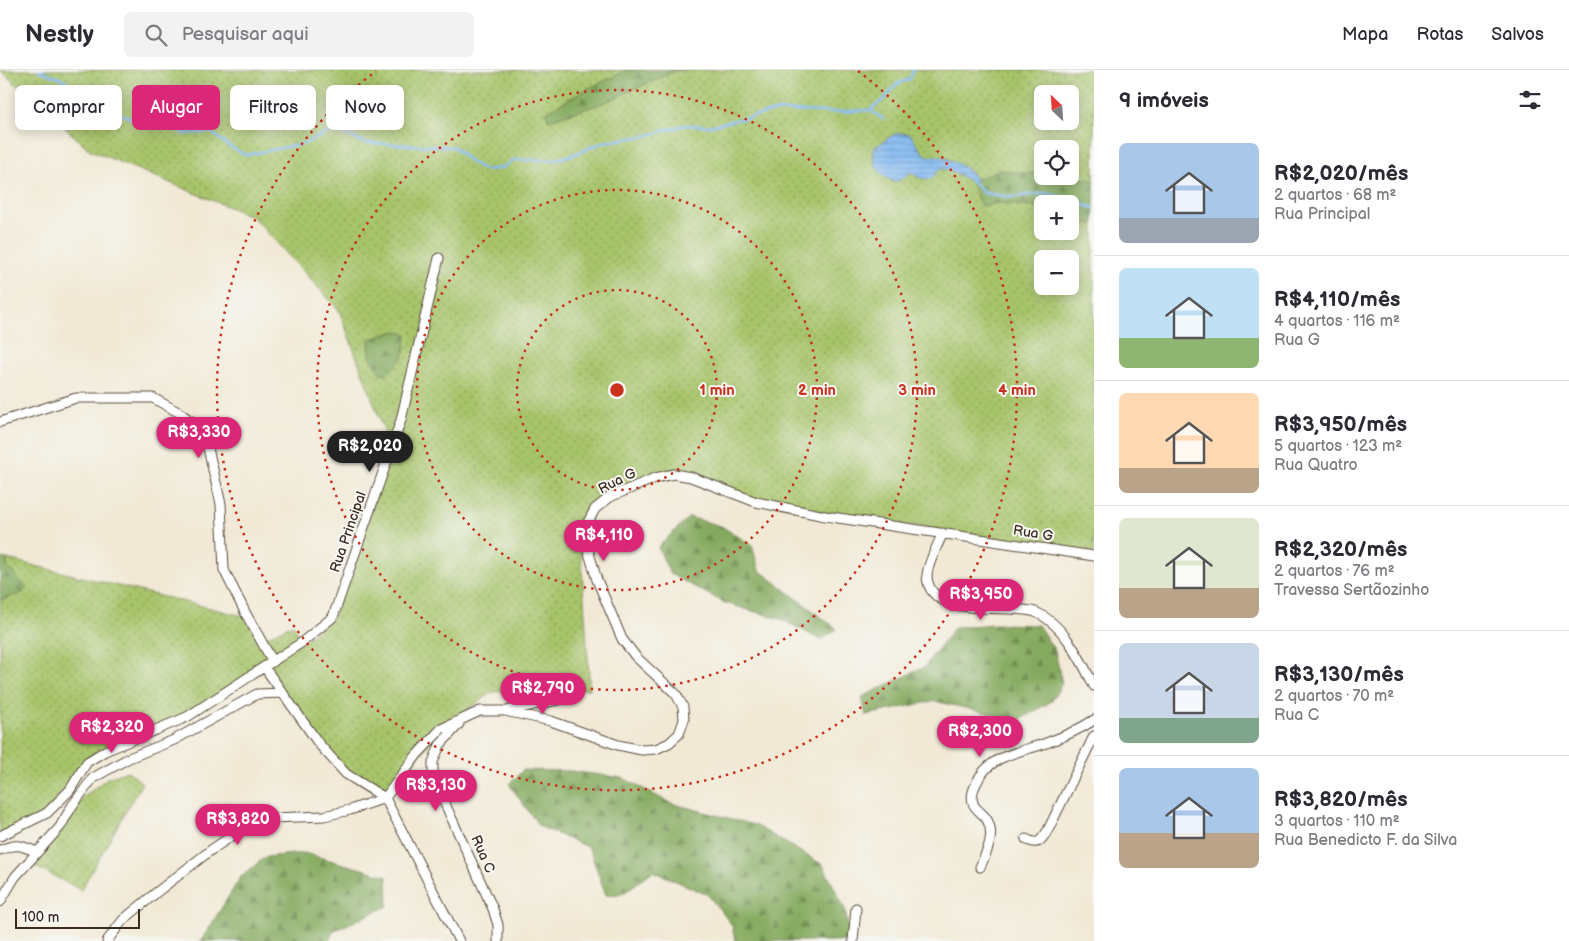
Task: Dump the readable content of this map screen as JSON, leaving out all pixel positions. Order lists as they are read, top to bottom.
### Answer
{
  "streets": {
    "street": ["Rua G", "Rua Principal", "Rua C"]
  },
  "crossings": [
    ["Rua G", "Rua C"]
  ],
  "scale_bar": "100 m",
  "north": "top left",
  "page": {
    "header": "Nestly",
    "search": "Pesquisar aqui",
    "nav": ["Mapa", "Rotas", "Salvos"],
    "heading": "9 imóveis",
    "map_buttons": ["+", "−"],
    "chip": [
      "Comprar",
      "Alugar",
      "Filtros",
      "Novo"
    ],
    "list": [
      {
        "name": "R$2,020/mês",
        "note": "2 quartos · 68 m² · Rua Principal"
      },
      {
        "name": "R$4,110/mês",
        "note": "4 quartos · 116 m² · Rua G"
      },
      {
        "name": "R$3,950/mês",
        "note": "5 quartos · 123 m² · Rua Quatro"
      },
      {
        "name": "R$2,320/mês",
        "note": "2 quartos · 76 m² · Travessa Sertãozinho"
      },
      {
        "name": "R$3,130/mês",
        "note": "2 quartos · 70 m² · Rua C"
      },
      {
        "name": "R$3,820/mês",
        "note": "3 quartos · 110 m² · Rua Benedicto F. da Silva"
      }
    ],
    "price": [
      "R$3,330",
      "R$2,020",
      "R$4,110",
      "R$3,950",
      "R$2,790",
      "R$2,320",
      "R$2,300",
      "R$3,130",
      "R$3,820"
    ],
    "scale": "100 m"
  },
  "rings": [
    "1 min",
    "2 min",
    "3 min",
    "4 min"
  ]
}
